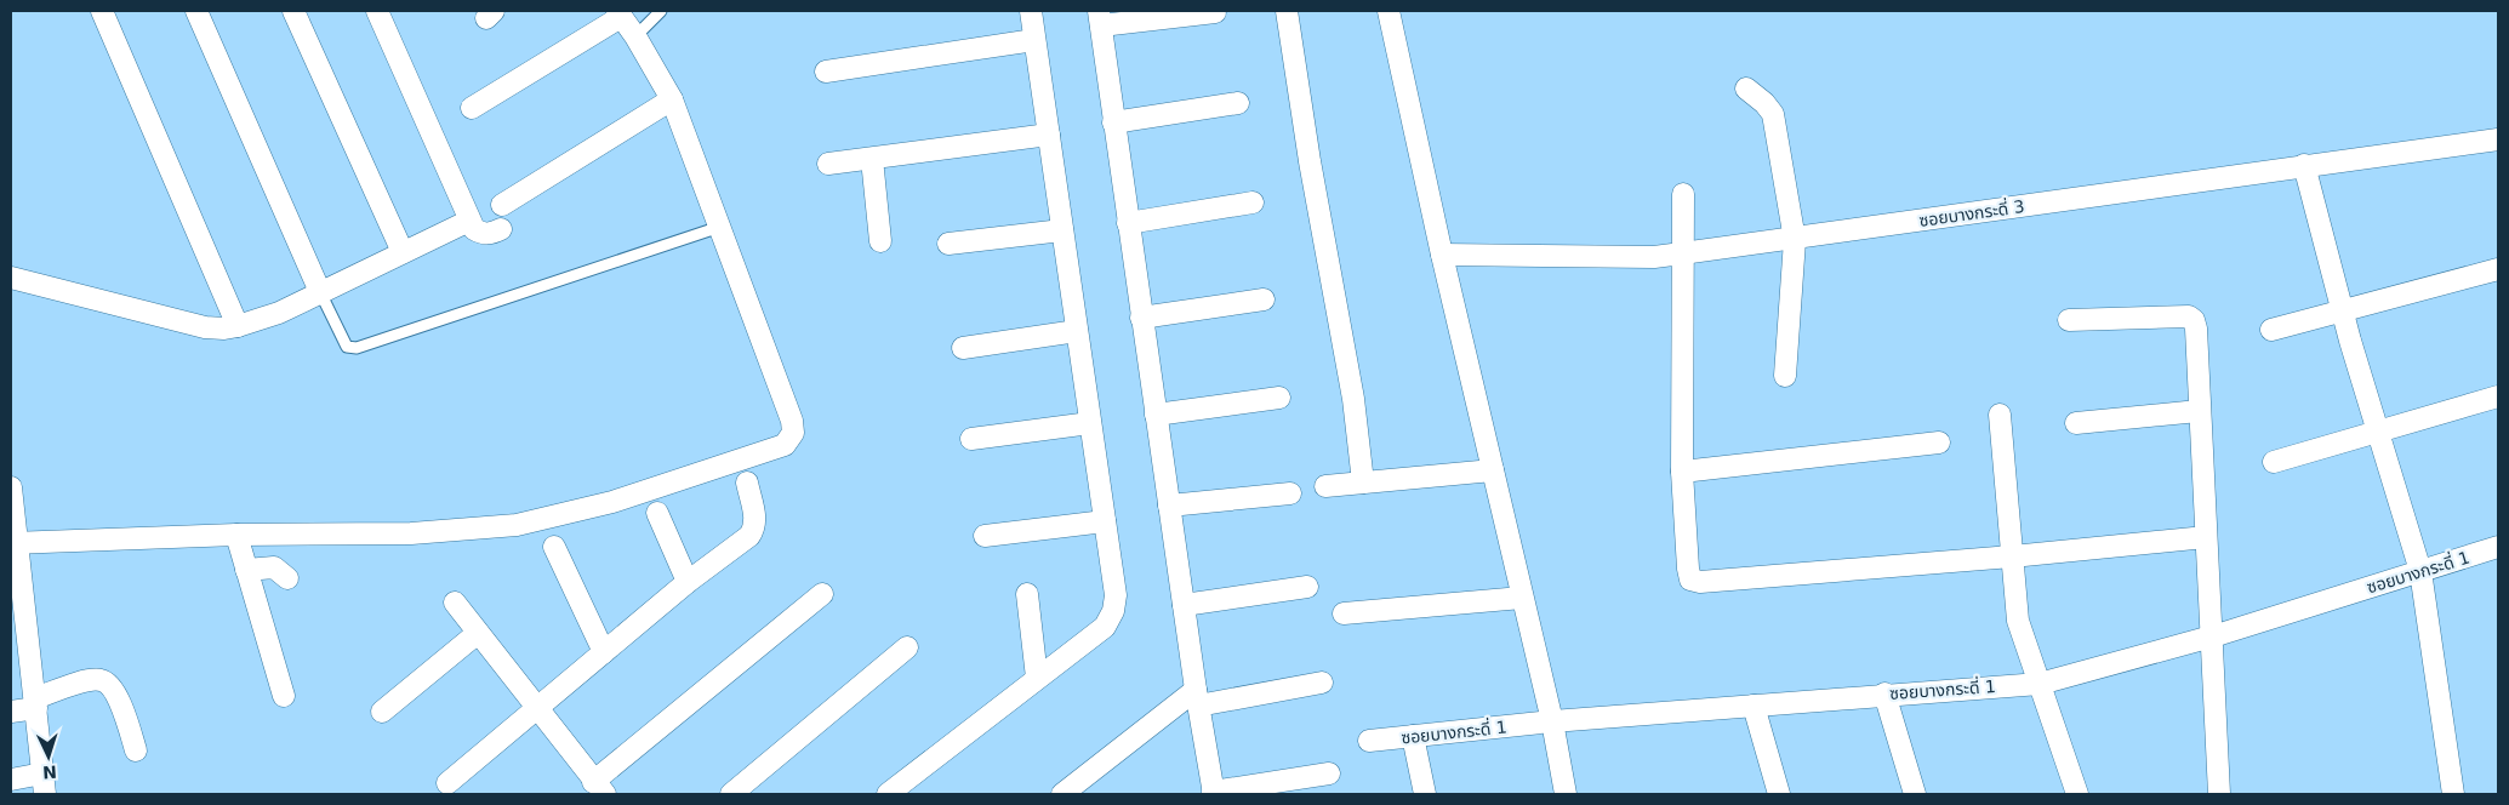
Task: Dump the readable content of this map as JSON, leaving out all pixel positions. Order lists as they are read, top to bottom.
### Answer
{
  "streets": {
    "street": ["ซอยบางกระดี่ 3", "ซอยบางกระดี่ 1"]
  },
  "north": "bottom"
}
